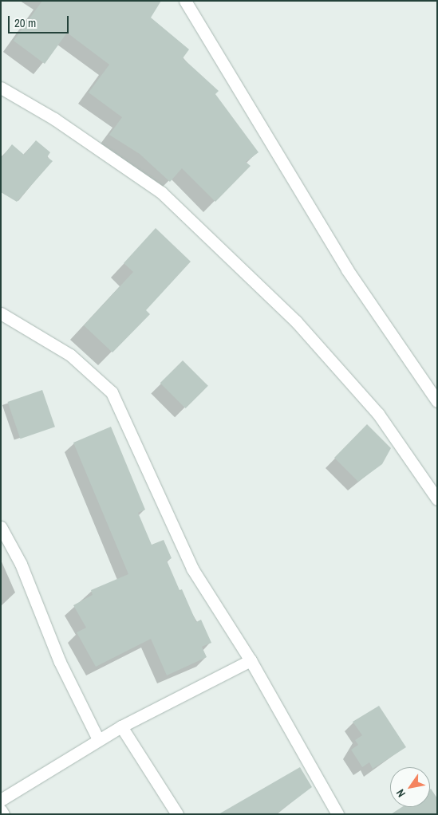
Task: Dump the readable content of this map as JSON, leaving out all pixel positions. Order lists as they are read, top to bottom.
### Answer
{
  "scale_bar": "20 m",
  "north": "bottom left"
}
